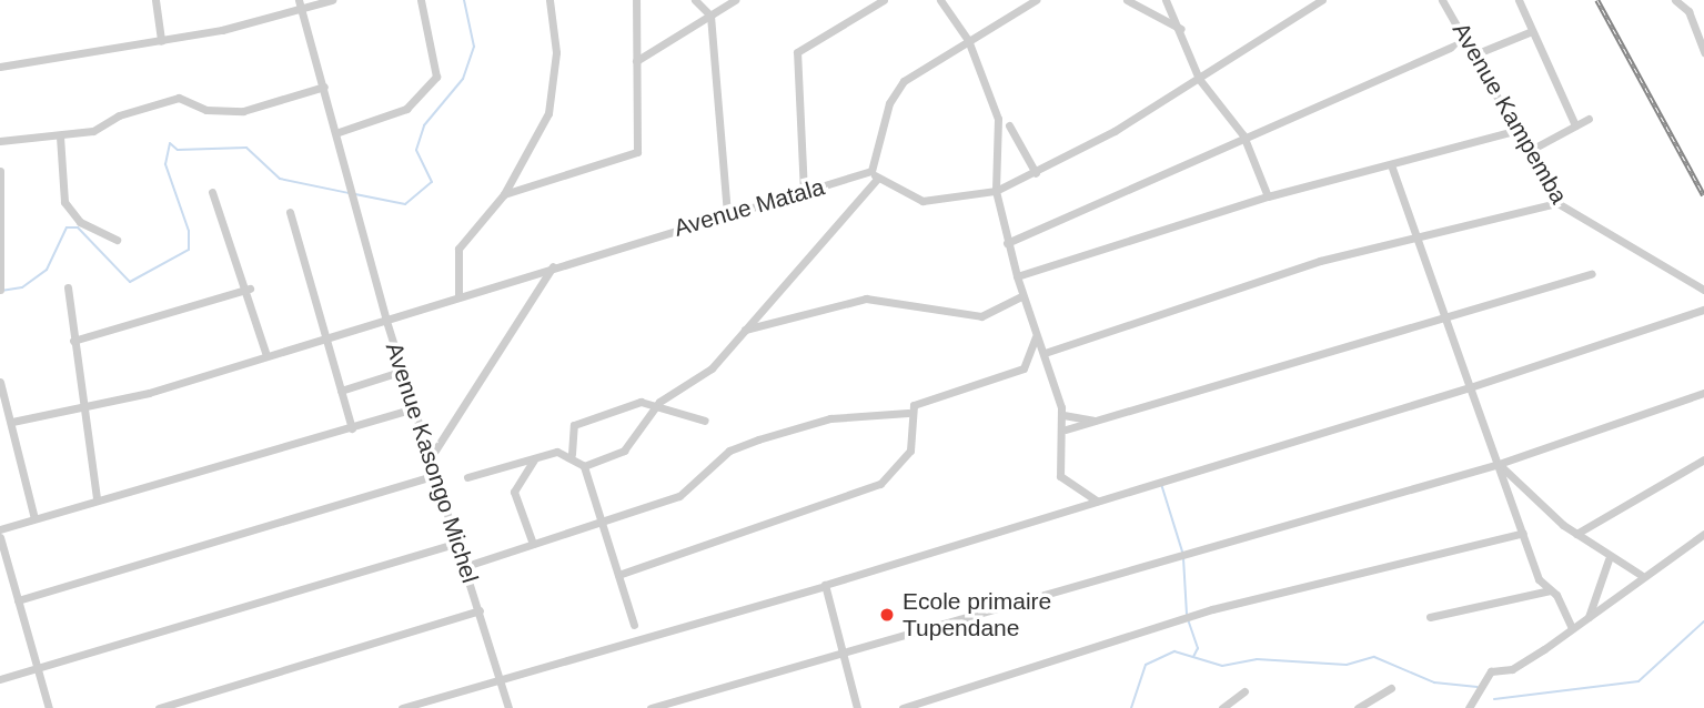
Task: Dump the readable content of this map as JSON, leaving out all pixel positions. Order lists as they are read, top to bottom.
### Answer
{
  "streets": {
    "street": ["Avenue Kampemba", "Avenue Matala", "Avenue Kasongo Michel"]
  },
  "crossings": [
    ["Avenue Matala", "Avenue Kasongo Michel"]
  ],
  "places": ["Ecole primaire Tupendane"]
}
